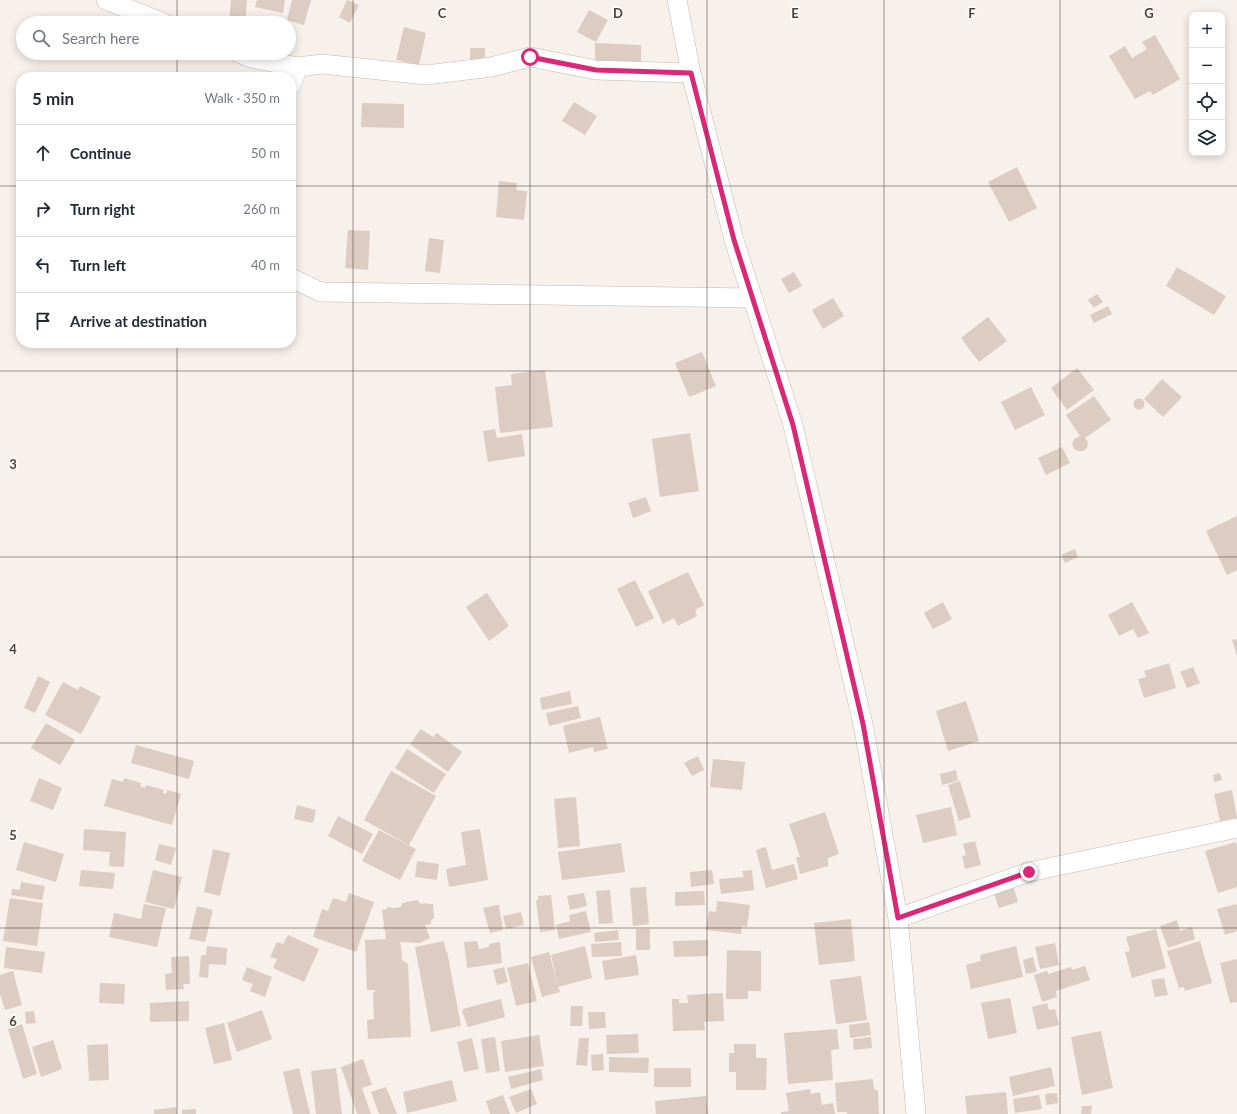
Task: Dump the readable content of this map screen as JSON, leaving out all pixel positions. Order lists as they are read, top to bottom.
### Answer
{
  "page": {
    "map_buttons": ["+", "−"],
    "search": "Search here",
    "heading": ["5 min", "Walk · 350 m"],
    "list": [
      ["Continue", "50 m"],
      ["Turn right", "260 m"],
      ["Turn left", "40 m"],
      "Arrive at destination"
    ]
  },
  "grid": {
    "columns": [
      "C",
      "D",
      "E",
      "F",
      "G"
    ],
    "rows": [
      "3",
      "4",
      "5",
      "6"
    ]
  }
}
